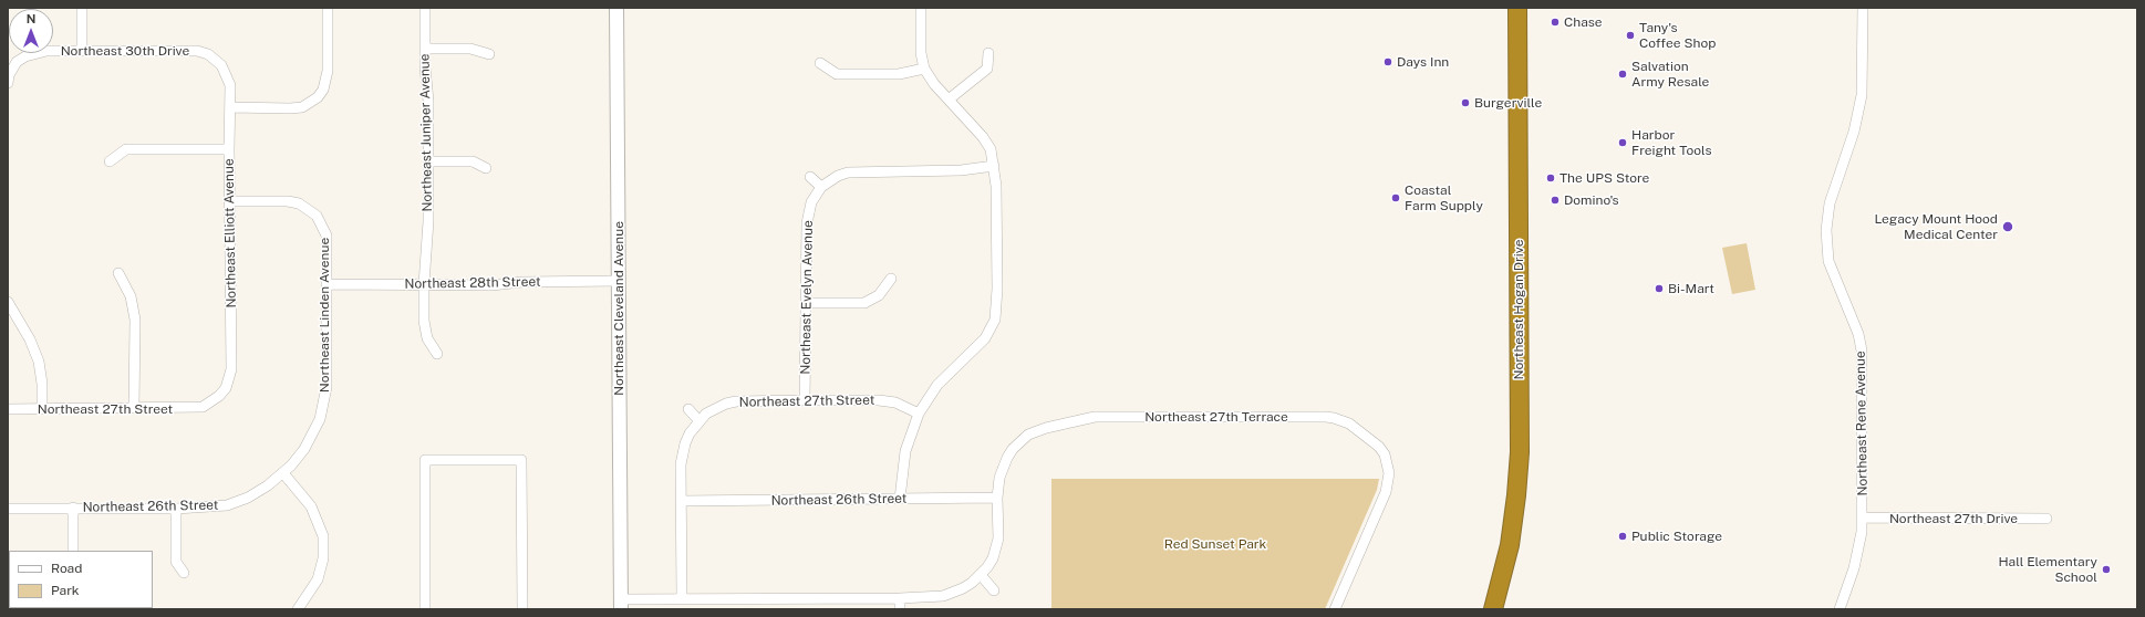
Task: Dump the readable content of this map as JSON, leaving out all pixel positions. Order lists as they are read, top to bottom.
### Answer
{
  "streets": {
    "highway": ["Northeast Hogan Drive"],
    "street": [
      "Northeast 30th Drive",
      "Northeast Juniper Avenue",
      "Northeast Elliott Avenue",
      "Northeast 28th Street",
      "Northeast Evelyn Avenue",
      "Northeast Cleveland Avenue",
      "Northeast Linden Avenue",
      "Northeast 27th Street",
      "Northeast 27th Terrace",
      "Northeast Rene Avenue",
      "Northeast 26th Street",
      "Northeast 27th Drive"
    ]
  },
  "crossings": [
    ["Northeast 30th Drive", "Northeast Elliott Avenue"],
    ["Northeast Juniper Avenue", "Northeast 28th Street"],
    ["Northeast Elliott Avenue", "Northeast Linden Avenue"],
    ["Northeast Elliott Avenue", "Northeast 27th Street"],
    ["Northeast 28th Street", "Northeast Cleveland Avenue"],
    ["Northeast 28th Street", "Northeast Linden Avenue"],
    ["Northeast Evelyn Avenue", "Northeast 27th Street"],
    ["Northeast Cleveland Avenue", "Northeast 27th Terrace"],
    ["Northeast Linden Avenue", "Northeast 26th Street"],
    ["Northeast 27th Street", "Northeast 27th Terrace"],
    ["Northeast 27th Street", "Northeast 26th Street"],
    ["Northeast 27th Terrace", "Northeast 26th Street"],
    ["Northeast Rene Avenue", "Northeast 27th Drive"]
  ],
  "parks": ["Red Sunset Park"],
  "places": [
    "Chase",
    "Tany's Coffee Shop",
    "Days Inn",
    "Salvation Army Resale",
    "Burgerville",
    "Harbor Freight Tools",
    "The UPS Store",
    "Coastal Farm Supply",
    "Domino's",
    "Legacy Mount Hood Medical Center",
    "Bi-Mart",
    "Public Storage",
    "Hall Elementary School"
  ],
  "legend": ["Road", "Park"],
  "north": "top"
}
